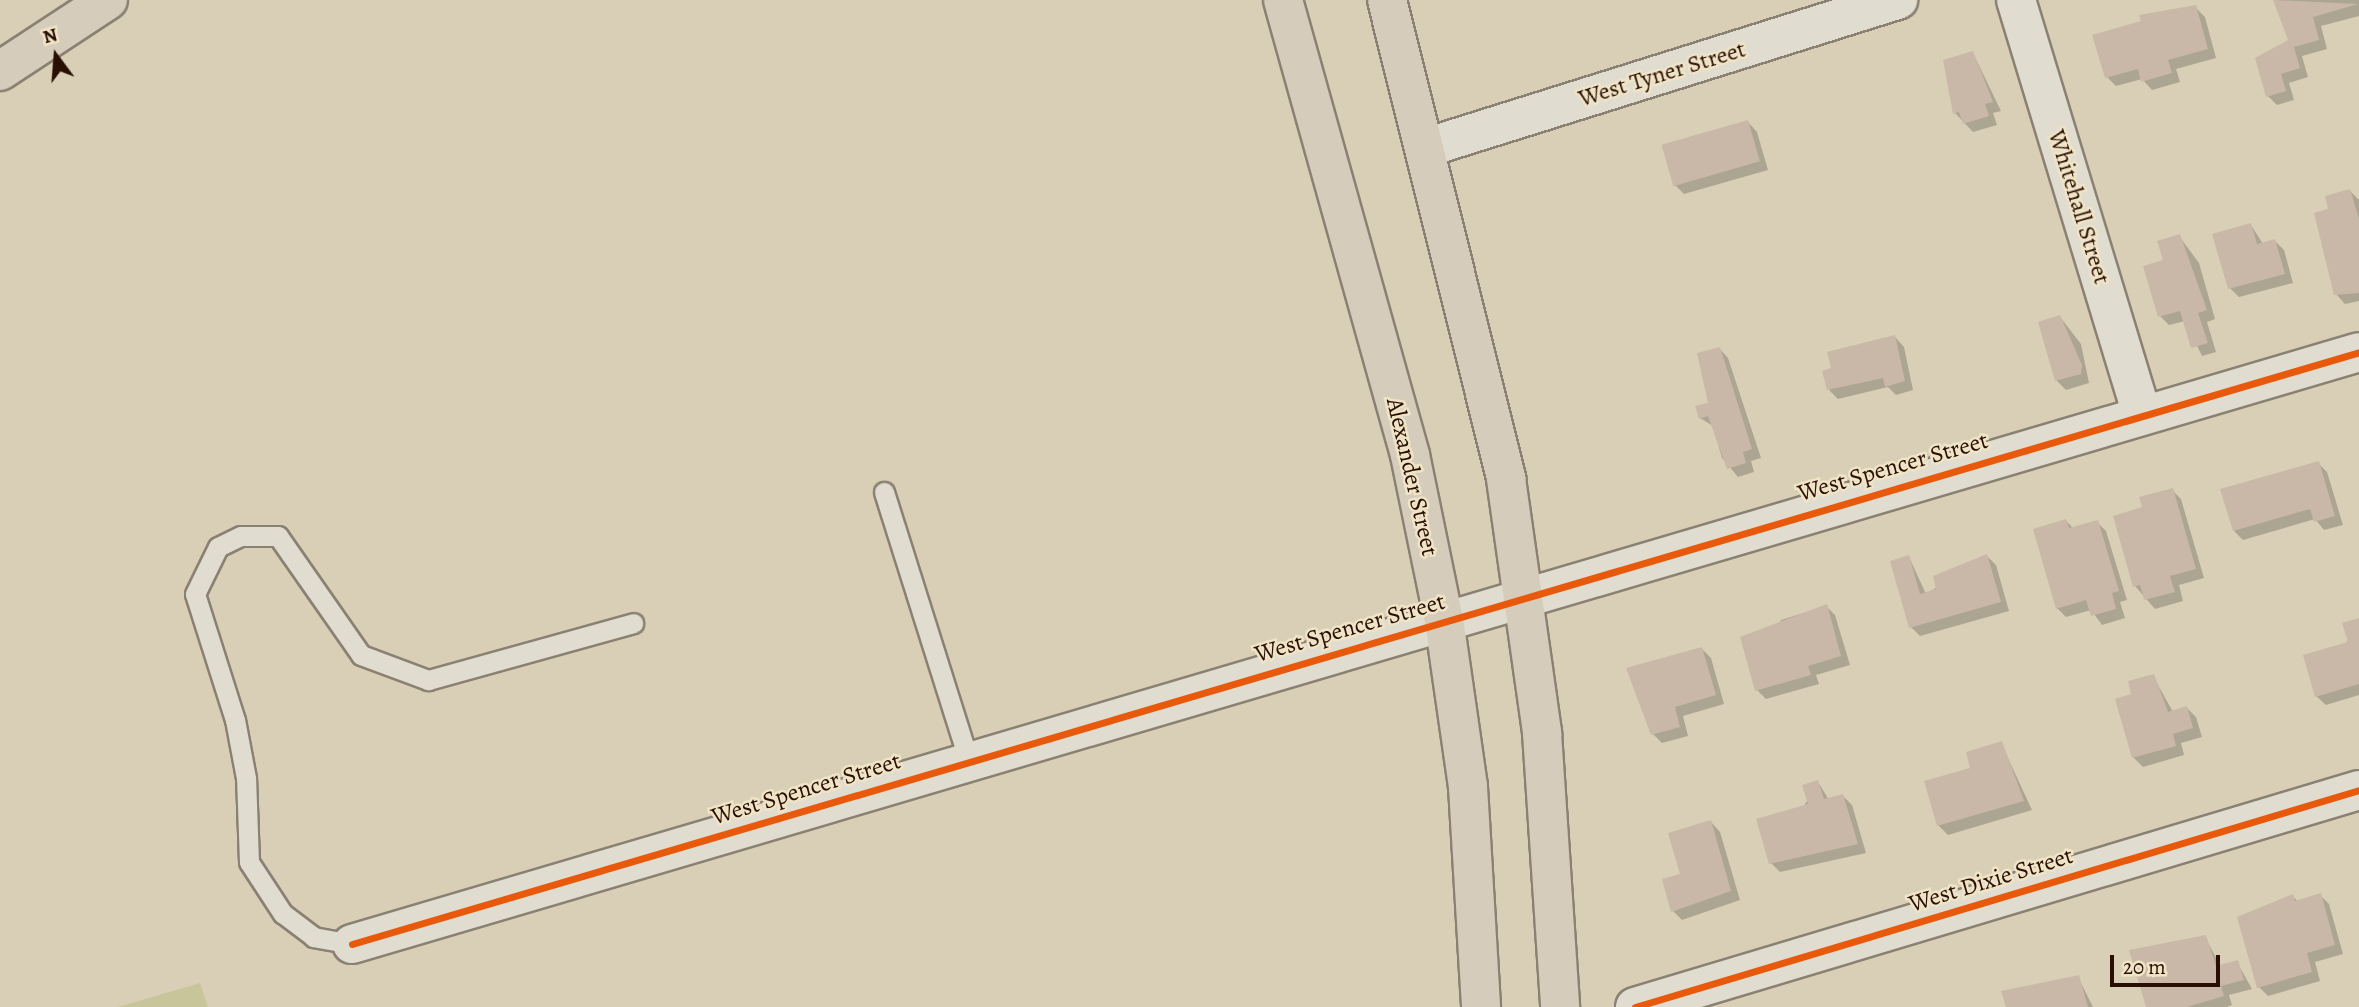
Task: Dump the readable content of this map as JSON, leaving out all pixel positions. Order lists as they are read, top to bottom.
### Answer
{
  "streets": {
    "main road": ["Alexander Street"],
    "street": [
      "West Tyner Street",
      "Whitehall Street",
      "West Spencer Street",
      "West Dixie Street"
    ]
  },
  "crossings": [
    ["Whitehall Street", "West Spencer Street"],
    ["West Spencer Street", "Alexander Street"]
  ],
  "scale_bar": "20 m",
  "north": "top"
}
